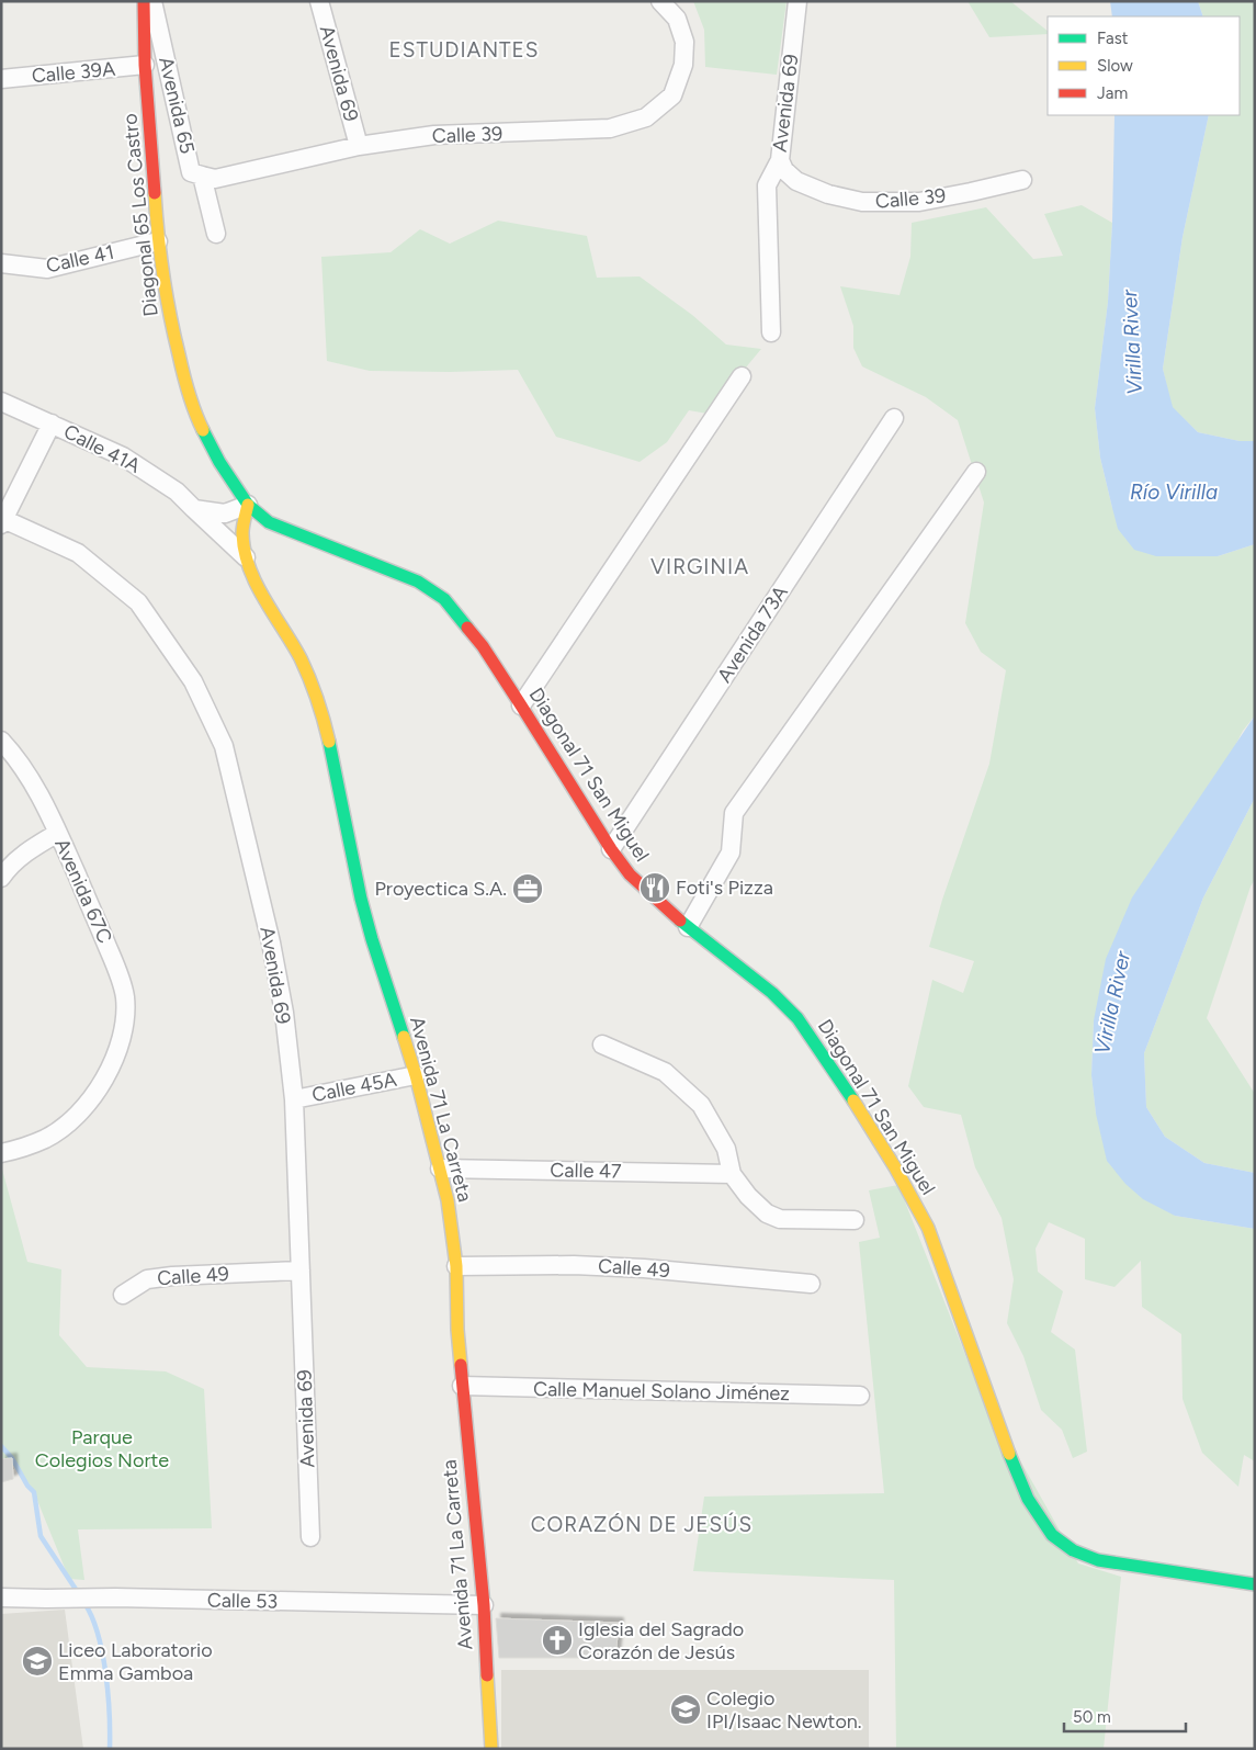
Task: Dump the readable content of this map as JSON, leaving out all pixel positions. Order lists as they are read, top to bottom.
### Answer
{
  "streets": {
    "main road": ["Diagonal 65 Los Castro", "Diagonal 71 San Miguel", "Avenida 71 La Carreta"],
    "street": [
      "Calle 39A",
      "Avenida 69",
      "Avenida 65",
      "Calle 39",
      "Calle 41",
      "Calle 41A",
      "Avenida 73A",
      "Avenida 67C",
      "Calle 45A",
      "Calle 47",
      "Calle 49",
      "Calle Manuel Solano Jiménez",
      "Calle 53"
    ]
  },
  "crossings": [
    ["Calle 39A", "Diagonal 65 Los Castro"],
    ["Avenida 69", "Calle 39"],
    ["Avenida 69", "Calle 45A"],
    ["Avenida 69", "Calle 49"],
    ["Avenida 65", "Calle 39"],
    ["Diagonal 65 Los Castro", "Calle 41"],
    ["Diagonal 65 Los Castro", "Diagonal 71 San Miguel"],
    ["Diagonal 65 Los Castro", "Avenida 71 La Carreta"],
    ["Calle 41A", "Avenida 71 La Carreta"],
    ["Avenida 73A", "Diagonal 71 San Miguel"],
    ["Diagonal 71 San Miguel", "Avenida 71 La Carreta"],
    ["Calle 45A", "Avenida 71 La Carreta"],
    ["Avenida 71 La Carreta", "Calle 47"],
    ["Avenida 71 La Carreta", "Calle 49"],
    ["Avenida 71 La Carreta", "Calle Manuel Solano Jiménez"],
    ["Avenida 71 La Carreta", "Calle 53"]
  ],
  "districts": ["ESTUDIANTES", "VIRGINIA", "CORAZÓN DE JESÚS"],
  "water": ["Virilla River", "Río Virilla"],
  "parks": ["Parque Colegios Norte"],
  "places": {
    "restaurant": ["Foti's Pizza"],
    "office": ["Proyectica S.A."],
    "church": ["Iglesia del Sagrado Corazón de Jesús"],
    "school or university": ["Liceo Laboratorio Emma Gamboa", "Colegio IPI/Isaac Newton."]
  },
  "legend": ["Fast", "Slow", "Jam"],
  "scale_bar": "50 m"
}
